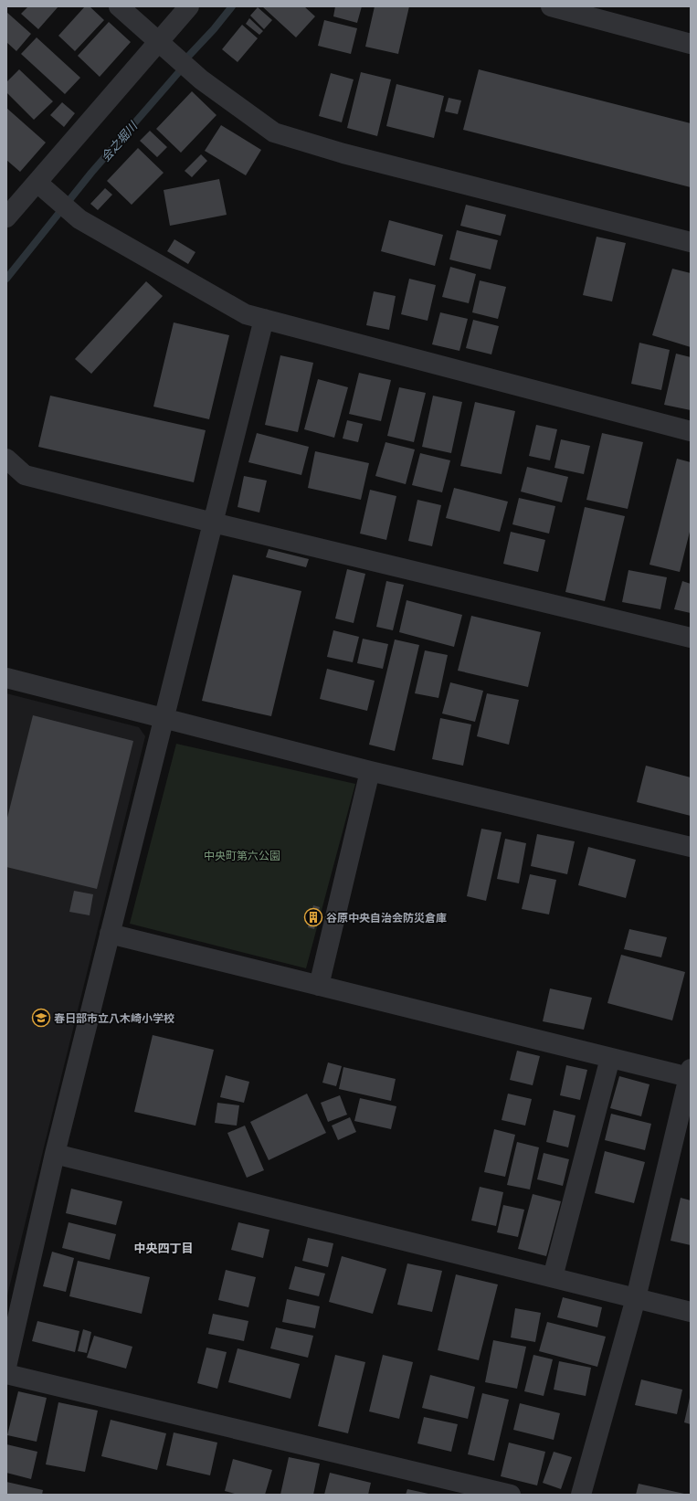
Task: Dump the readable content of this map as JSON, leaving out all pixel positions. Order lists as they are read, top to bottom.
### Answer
{
  "districts": ["中央四丁目"],
  "water": ["会之堀川"],
  "parks": ["中央町第六公園"],
  "places": {
    "building": ["谷原中央自治会防災倉庫"],
    "school or university": ["春日部市立八木崎小学校"]
  }
}
